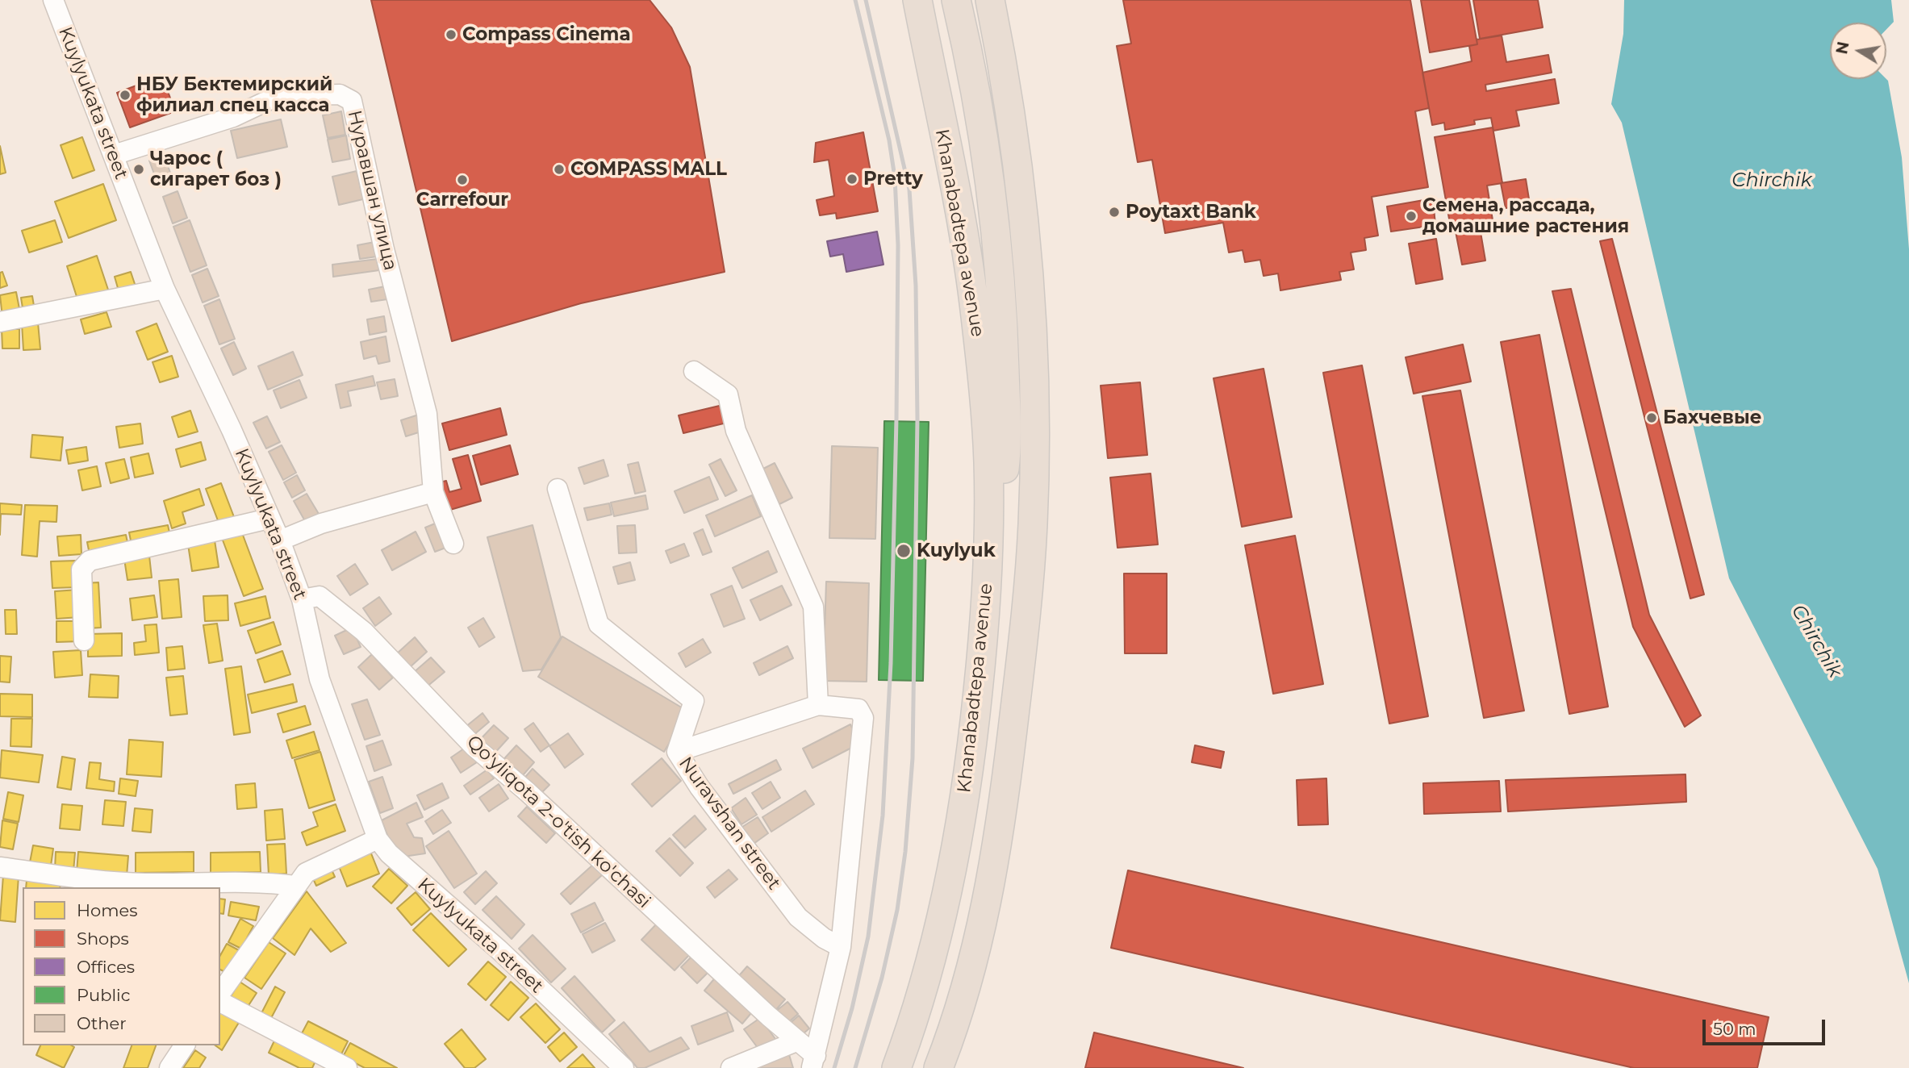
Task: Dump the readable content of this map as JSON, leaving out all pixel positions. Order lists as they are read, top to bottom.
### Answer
{
  "streets": {
    "highway": ["Khanabadtepa avenue"],
    "street": [
      "Kuylyukata street",
      "Нуравшан улица",
      "Qo'yliqota 2-o'tish ko'chasi",
      "Nuravshan street"
    ]
  },
  "crossings": [
    ["Kuylyukata street", "Нуравшан улица"],
    ["Kuylyukata street", "Qo'yliqota 2-o'tish ko'chasi"]
  ],
  "water": ["Chirchik"],
  "places": [
    "Compass Cinema",
    "НБУ Бектемирский филиал спец касса",
    "Чарос ( сигарет боз )",
    "COMPASS MALL",
    "Pretty",
    "Carrefour",
    "Poytaxt Bank",
    "Семена, рассада, домашние растения",
    "Бахчевые",
    "Kuylyuk"
  ],
  "legend": [
    "Homes",
    "Shops",
    "Offices",
    "Public",
    "Other"
  ],
  "scale_bar": "50 m",
  "north": "left"
}
